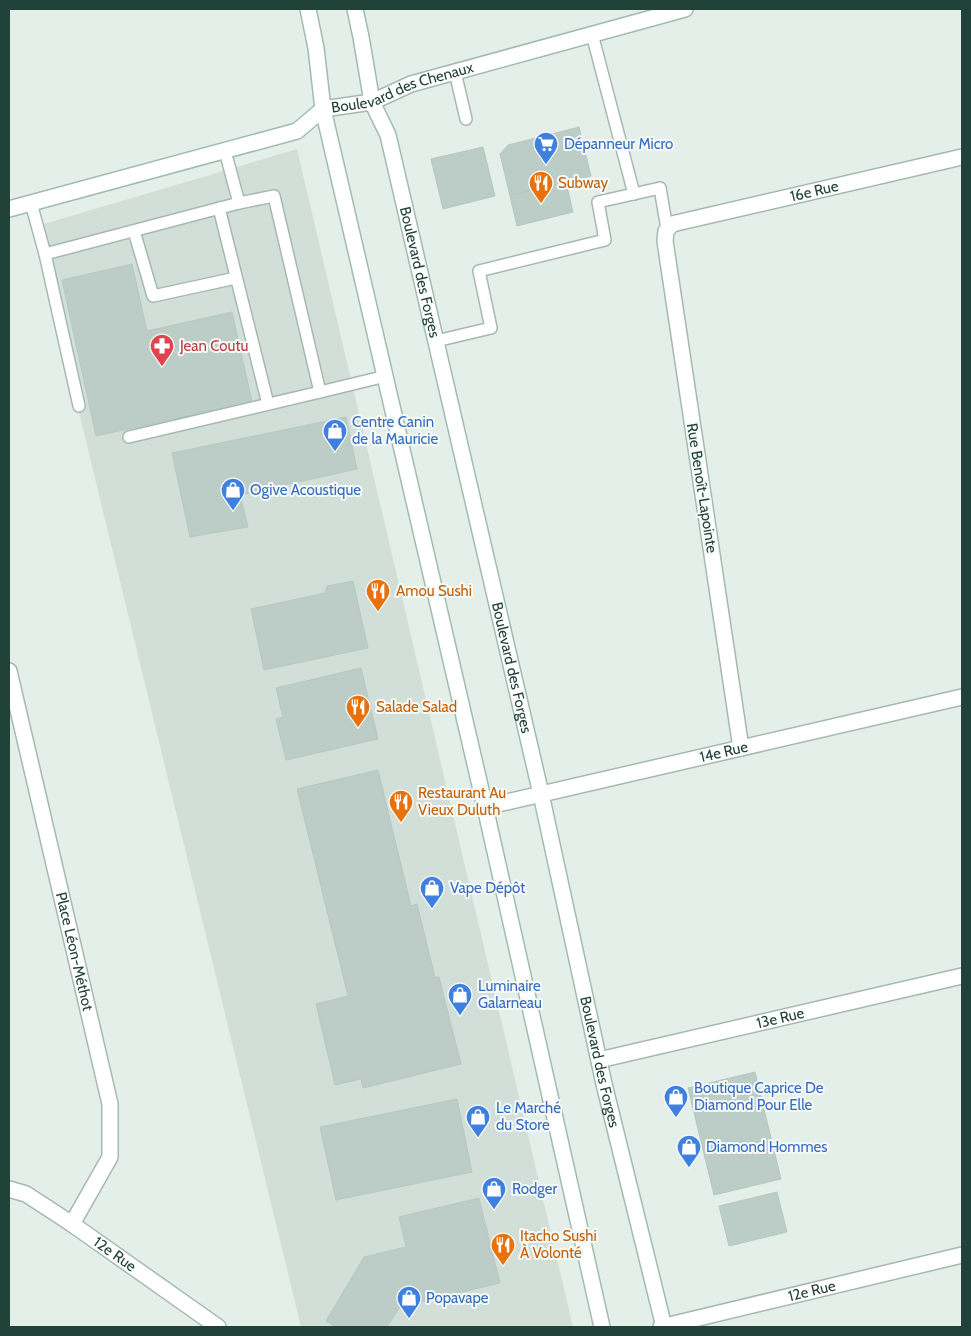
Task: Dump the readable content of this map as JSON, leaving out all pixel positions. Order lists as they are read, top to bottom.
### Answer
{
  "streets": {
    "street": [
      "Boulevard des Chenaux",
      "16e Rue",
      "Boulevard des Forges",
      "Rue Benoît-Lapointe",
      "14e Rue",
      "Place Léon-Méthot",
      "13e Rue",
      "12e Rue"
    ]
  },
  "crossings": [
    ["Boulevard des Chenaux", "Boulevard des Forges"],
    ["16e Rue", "Rue Benoît-Lapointe"],
    ["Boulevard des Forges", "14e Rue"],
    ["Boulevard des Forges", "13e Rue"],
    ["Boulevard des Forges", "12e Rue"],
    ["Rue Benoît-Lapointe", "14e Rue"],
    ["Place Léon-Méthot", "12e Rue"]
  ],
  "places": {
    "supermarket": ["Dépanneur Micro"],
    "restaurant": [
      "Subway",
      "Amou Sushi",
      "Salade Salad",
      "Restaurant Au Vieux Duluth",
      "Itacho Sushi À Volonté"
    ],
    "pharmacy": ["Jean Coutu"],
    "shop": [
      "Centre Canin de la Mauricie",
      "Ogive Acoustique",
      "Vape Dépôt",
      "Luminaire Galarneau",
      "Boutique Caprice De Diamond Pour Elle",
      "Le Marché du Store",
      "Diamond Hommes",
      "Rodger",
      "Popavape"
    ]
  }
}
